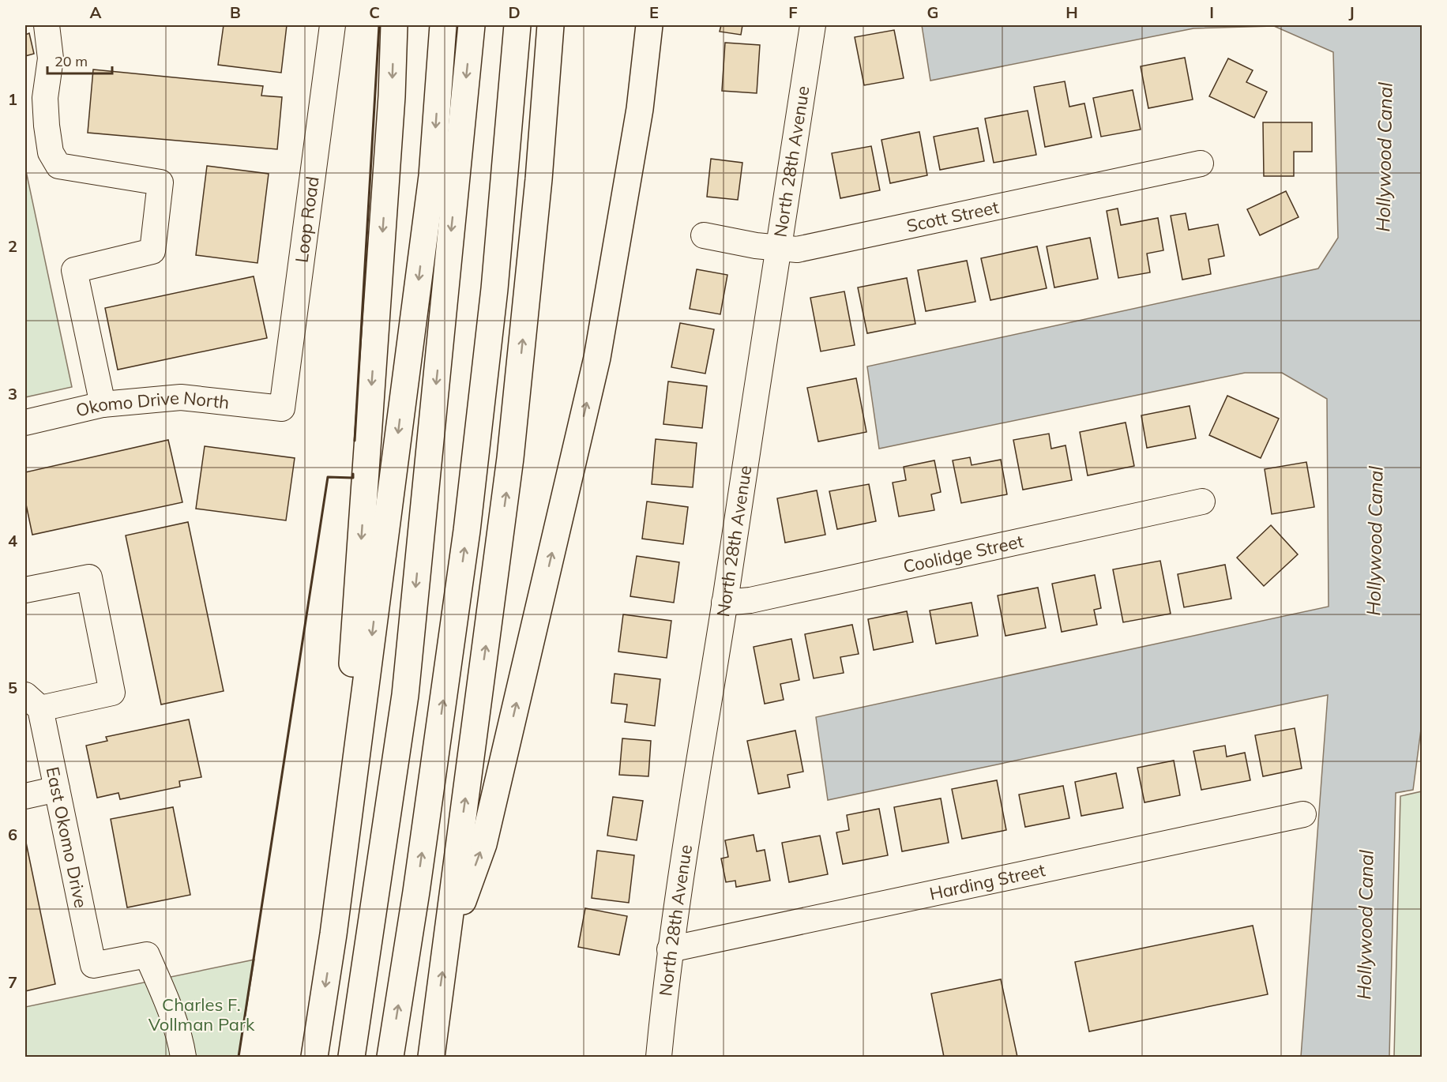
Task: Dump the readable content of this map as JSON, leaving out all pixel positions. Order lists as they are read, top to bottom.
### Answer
{
  "streets": {
    "street": [
      "North 28th Avenue",
      "Scott Street",
      "Loop Road",
      "Okomo Drive North",
      "Coolidge Street",
      "East Okomo Drive",
      "Harding Street"
    ]
  },
  "crossings": [
    ["North 28th Avenue", "Scott Street"],
    ["North 28th Avenue", "Coolidge Street"],
    ["North 28th Avenue", "Harding Street"],
    ["Loop Road", "Okomo Drive North"]
  ],
  "water": ["Hollywood Canal"],
  "parks": ["Charles F. Vollman Park"],
  "scale_bar": "20 m",
  "grid": {
    "columns": [
      "A",
      "B",
      "C",
      "D",
      "E",
      "F",
      "G",
      "H",
      "I",
      "J"
    ],
    "rows": [
      "1",
      "2",
      "3",
      "4",
      "5",
      "6",
      "7"
    ]
  }
}
